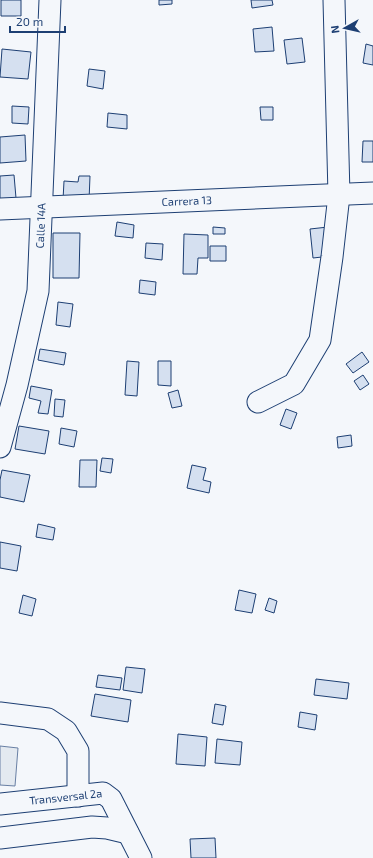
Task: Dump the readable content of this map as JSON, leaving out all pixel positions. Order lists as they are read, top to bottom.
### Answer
{
  "streets": {
    "street": ["Carrera 13", "Calle 14A", "Transversal 2a"]
  },
  "crossings": [
    ["Carrera 13", "Calle 14A"]
  ],
  "scale_bar": "20 m",
  "north": "left"
}
